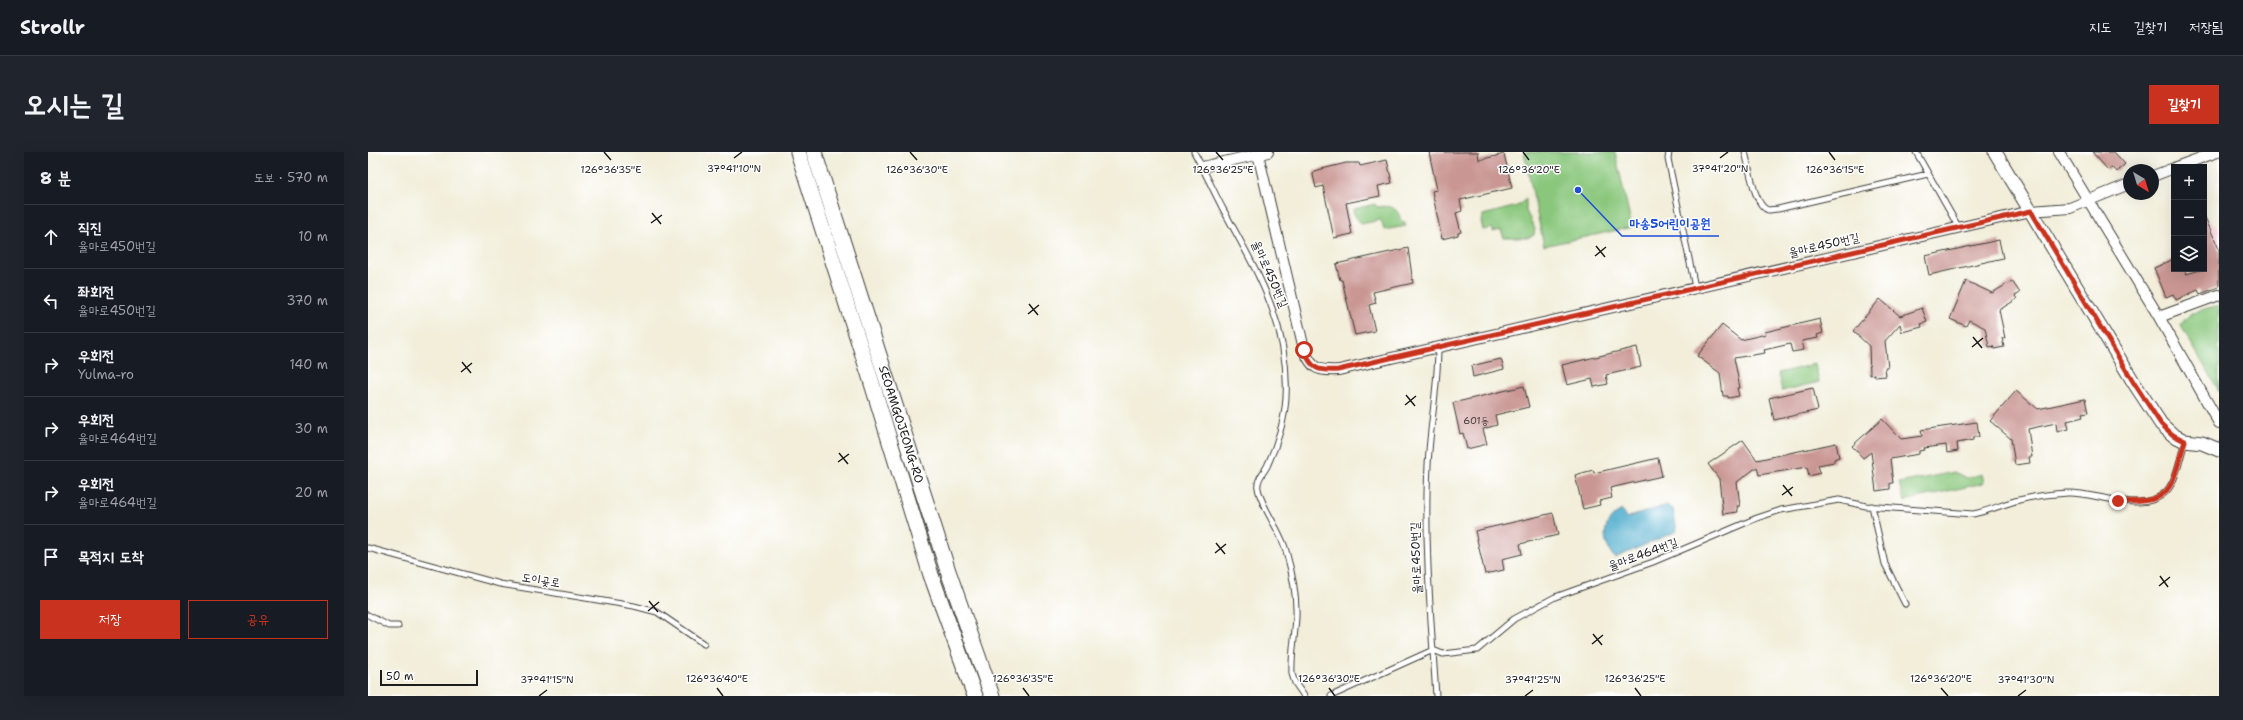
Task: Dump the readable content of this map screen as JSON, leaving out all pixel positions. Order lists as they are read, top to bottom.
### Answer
{
  "streets": {
    "main road": ["SEOAMGOJEONG-RO"],
    "street": ["율마로450번길"],
    "lane": ["율마로464번길", "도이곶로"]
  },
  "crossings": [
    ["율마로450번길", "율마로464번길"]
  ],
  "places": ["마송5어린이공원"],
  "house_numbers": ["601동"],
  "scale_bar": "50 m",
  "north": "bottom right",
  "page": {
    "header": "Strollr",
    "nav": ["지도", "길찾기", "저장됨"],
    "title": "오시는 길",
    "buttons": [
      "길찾기",
      ["저장", "공유"]
    ],
    "heading": ["8 분", "도보 · 570 m"],
    "map_buttons": ["+", "−"],
    "list": [
      ["직진", "율마로450번길", "10 m"],
      ["좌회전", "율마로450번길", "370 m"],
      ["우회전", "Yulma-ro", "140 m"],
      ["우회전", "율마로464번길", "30 m"],
      ["우회전", "율마로464번길", "20 m"],
      "목적지 도착"
    ],
    "scale": "50 m"
  },
  "coordinates": [
    "37°41'10\"N",
    "37°41'20\"N",
    "126°36'35\"E",
    "126°36'30\"E",
    "126°36'25\"E",
    "126°36'20\"E",
    "126°36'15\"E",
    "126°36'40\"E",
    "37°41'15\"N",
    "37°41'25\"N",
    "37°41'30\"N"
  ]
}
